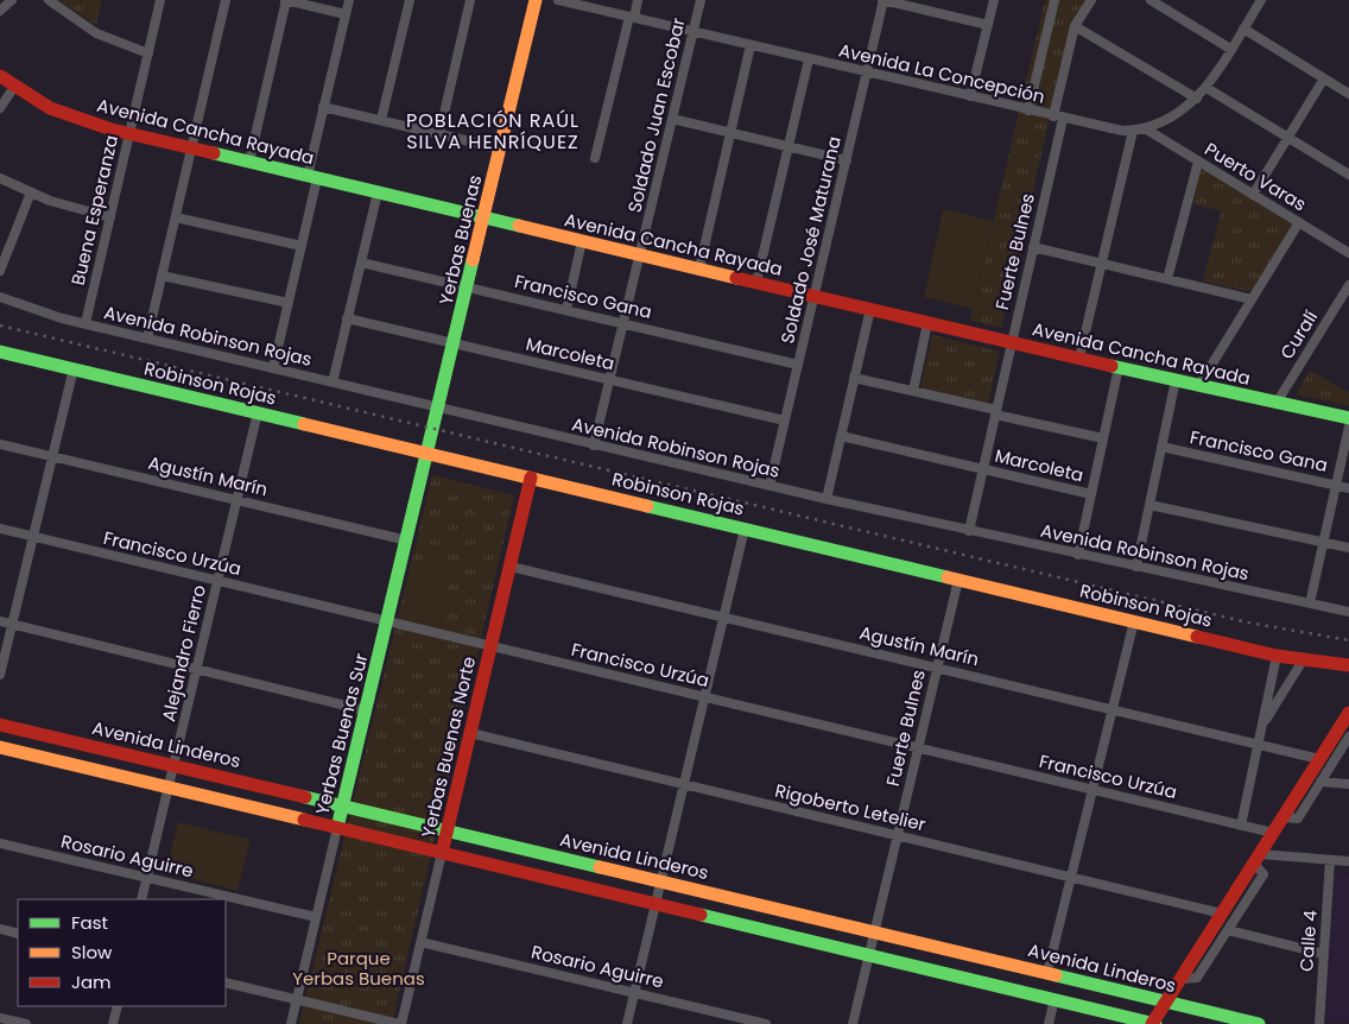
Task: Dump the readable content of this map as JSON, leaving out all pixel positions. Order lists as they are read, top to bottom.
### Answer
{
  "streets": {
    "street": [
      "Avenida La Concepción",
      "Soldado Juan Escobar",
      "Avenida Cancha Rayada",
      "Puerto Varas",
      "Buena Esperanza",
      "Yerbas Buenas",
      "Soldado José Maturana",
      "Fuerte Bulnes",
      "Francisco Gana",
      "Curalí",
      "Avenida Robinson Rojas",
      "Marcoleta",
      "Robinson Rojas",
      "Agustín Marín",
      "Francisco Urzúa",
      "Alejandro Fierro",
      "Yerbas Buenas Sur",
      "Avenida Linderos",
      "Yerbas Buenas Norte",
      "Rigoberto Letelier",
      "Rosario Aguirre",
      "Calle 4"
    ]
  },
  "crossings": [
    ["Avenida La Concepción", "Soldado Juan Escobar"],
    ["Avenida La Concepción", "Puerto Varas"],
    ["Avenida La Concepción", "Soldado José Maturana"],
    ["Avenida La Concepción", "Fuerte Bulnes"],
    ["Soldado Juan Escobar", "Avenida Cancha Rayada"],
    ["Soldado Juan Escobar", "Francisco Gana"],
    ["Soldado Juan Escobar", "Avenida Robinson Rojas"],
    ["Soldado Juan Escobar", "Marcoleta"],
    ["Avenida Cancha Rayada", "Buena Esperanza"],
    ["Avenida Cancha Rayada", "Yerbas Buenas"],
    ["Avenida Cancha Rayada", "Soldado José Maturana"],
    ["Avenida Cancha Rayada", "Fuerte Bulnes"],
    ["Avenida Cancha Rayada", "Curalí"],
    ["Buena Esperanza", "Avenida Robinson Rojas"],
    ["Yerbas Buenas", "Francisco Gana"],
    ["Yerbas Buenas", "Avenida Robinson Rojas"],
    ["Yerbas Buenas", "Marcoleta"],
    ["Yerbas Buenas", "Robinson Rojas"],
    ["Yerbas Buenas", "Yerbas Buenas Sur"],
    ["Soldado José Maturana", "Francisco Gana"],
    ["Soldado José Maturana", "Avenida Robinson Rojas"],
    ["Soldado José Maturana", "Marcoleta"],
    ["Fuerte Bulnes", "Avenida Robinson Rojas"],
    ["Fuerte Bulnes", "Marcoleta"],
    ["Fuerte Bulnes", "Robinson Rojas"],
    ["Fuerte Bulnes", "Agustín Marín"],
    ["Fuerte Bulnes", "Francisco Urzúa"],
    ["Fuerte Bulnes", "Avenida Linderos"],
    ["Fuerte Bulnes", "Rigoberto Letelier"],
    ["Robinson Rojas", "Alejandro Fierro"],
    ["Robinson Rojas", "Yerbas Buenas Sur"],
    ["Robinson Rojas", "Yerbas Buenas Norte"],
    ["Agustín Marín", "Alejandro Fierro"],
    ["Agustín Marín", "Yerbas Buenas Sur"],
    ["Agustín Marín", "Yerbas Buenas Norte"],
    ["Francisco Urzúa", "Alejandro Fierro"],
    ["Francisco Urzúa", "Yerbas Buenas Sur"],
    ["Francisco Urzúa", "Yerbas Buenas Norte"],
    ["Alejandro Fierro", "Avenida Linderos"],
    ["Alejandro Fierro", "Rosario Aguirre"],
    ["Yerbas Buenas Sur", "Avenida Linderos"],
    ["Yerbas Buenas Sur", "Rosario Aguirre"],
    ["Avenida Linderos", "Yerbas Buenas Norte"],
    ["Yerbas Buenas Norte", "Rigoberto Letelier"],
    ["Yerbas Buenas Norte", "Rosario Aguirre"]
  ],
  "districts": ["POBLACIÓN RAÚL SILVA HENRÍQUEZ"],
  "parks": ["Parque Yerbas Buenas"],
  "legend": ["Fast", "Slow", "Jam"]
}
